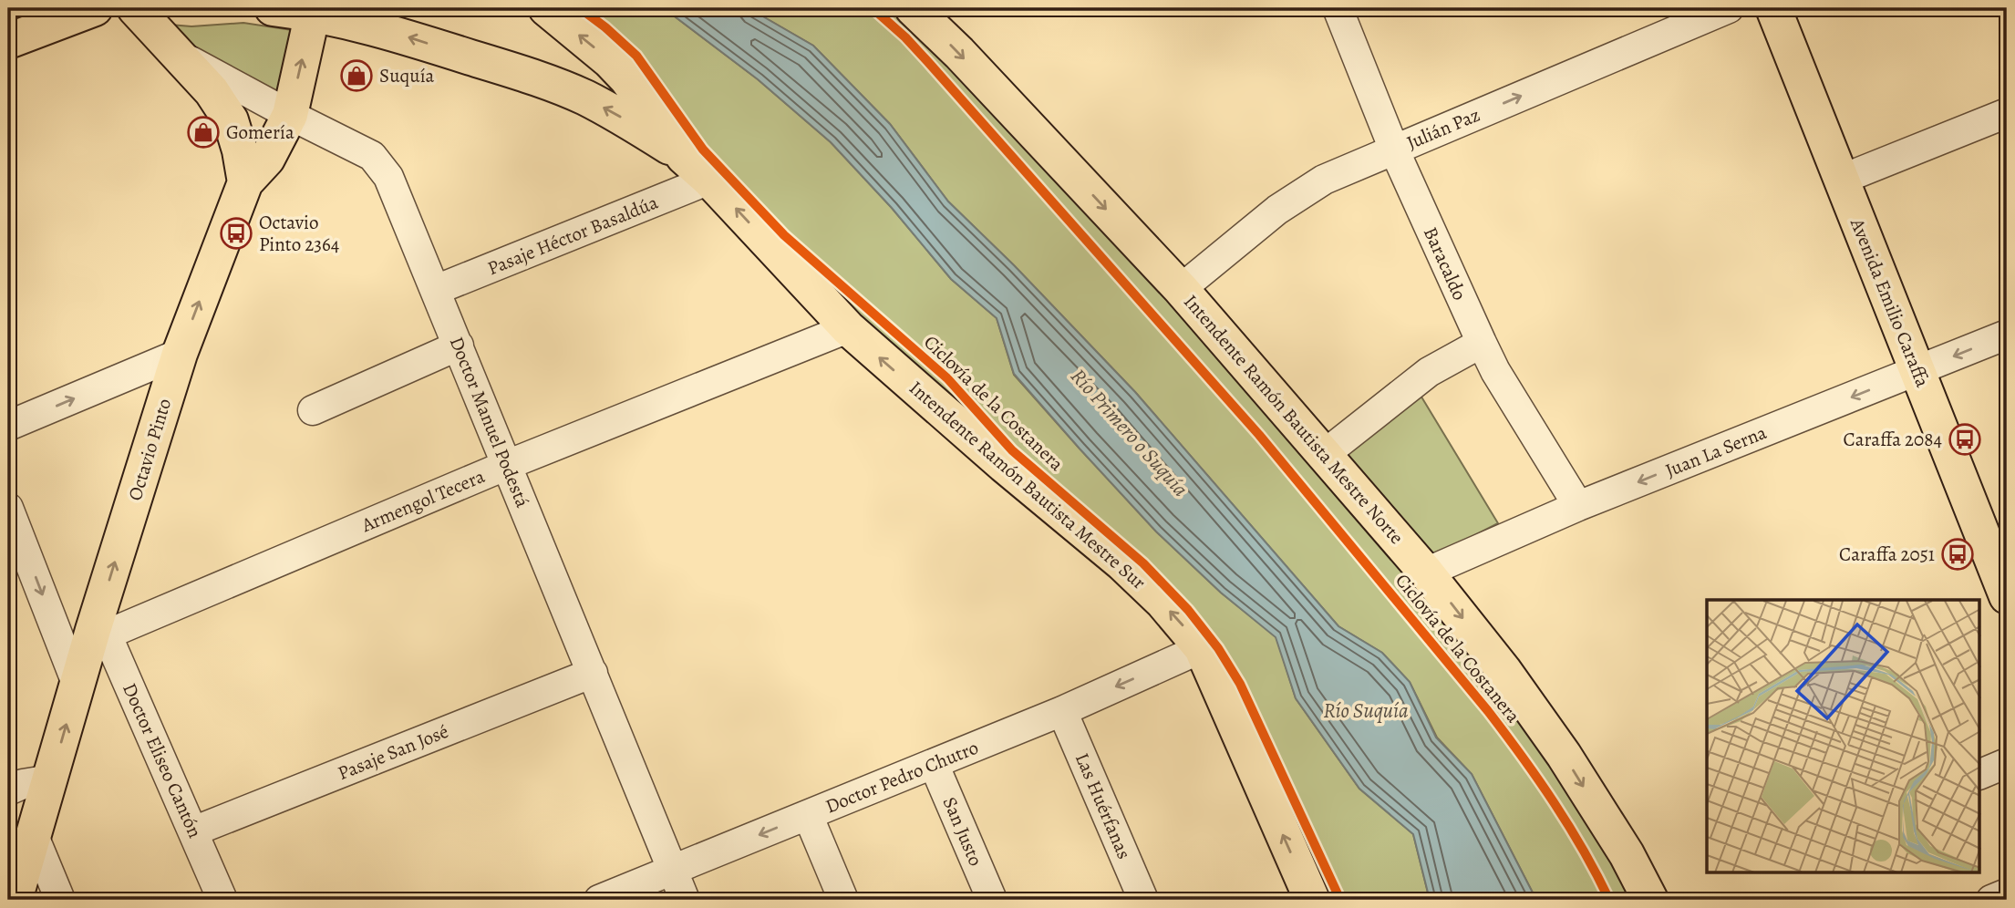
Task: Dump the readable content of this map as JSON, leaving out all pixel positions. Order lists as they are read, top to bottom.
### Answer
{
  "streets": {
    "main road": [
      "Avenida Emilio Caraffa",
      "Intendente Ramón Bautista Mestre Norte",
      "Octavio Pinto",
      "Intendente Ramón Bautista Mestre Sur"
    ],
    "street": [
      "Julián Paz",
      "Pasaje Héctor Basaldúa",
      "Baracaldo",
      "Doctor Manuel Podestá",
      "Juan La Serna",
      "Armengol Tecera",
      "Pasaje San José",
      "Doctor Eliseo Cantón",
      "Doctor Pedro Chutro",
      "Las Huérfanas",
      "San Justo"
    ],
    "cycle path": ["Ciclovía de la Costanera"]
  },
  "crossings": [
    ["Julián Paz", "Baracaldo"],
    ["Julián Paz", "Intendente Ramón Bautista Mestre Norte"],
    ["Pasaje Héctor Basaldúa", "Doctor Manuel Podestá"],
    ["Pasaje Héctor Basaldúa", "Intendente Ramón Bautista Mestre Sur"],
    ["Baracaldo", "Juan La Serna"],
    ["Avenida Emilio Caraffa", "Juan La Serna"],
    ["Intendente Ramón Bautista Mestre Norte", "Juan La Serna"],
    ["Doctor Manuel Podestá", "Octavio Pinto"],
    ["Doctor Manuel Podestá", "Armengol Tecera"],
    ["Doctor Manuel Podestá", "Pasaje San José"],
    ["Doctor Manuel Podestá", "Doctor Pedro Chutro"],
    ["Octavio Pinto", "Intendente Ramón Bautista Mestre Sur"],
    ["Octavio Pinto", "Armengol Tecera"],
    ["Octavio Pinto", "Doctor Eliseo Cantón"],
    ["Intendente Ramón Bautista Mestre Sur", "Armengol Tecera"],
    ["Intendente Ramón Bautista Mestre Sur", "Doctor Pedro Chutro"],
    ["Armengol Tecera", "Doctor Eliseo Cantón"],
    ["Pasaje San José", "Doctor Eliseo Cantón"],
    ["Doctor Pedro Chutro", "Las Huérfanas"],
    ["Doctor Pedro Chutro", "San Justo"]
  ],
  "one_way": [
    "Julián Paz",
    "Intendente Ramón Bautista Mestre Norte",
    "Octavio Pinto",
    "Juan La Serna",
    "Intendente Ramón Bautista Mestre Sur",
    "Doctor Pedro Chutro"
  ],
  "water": ["Río Primero o Suquía", "Río Suquía"],
  "places": {
    "shop": ["Suquía", "Gomería"],
    "bus stop": ["Octavio Pinto 2364", "Caraffa 2084", "Caraffa 2051"]
  }
}
